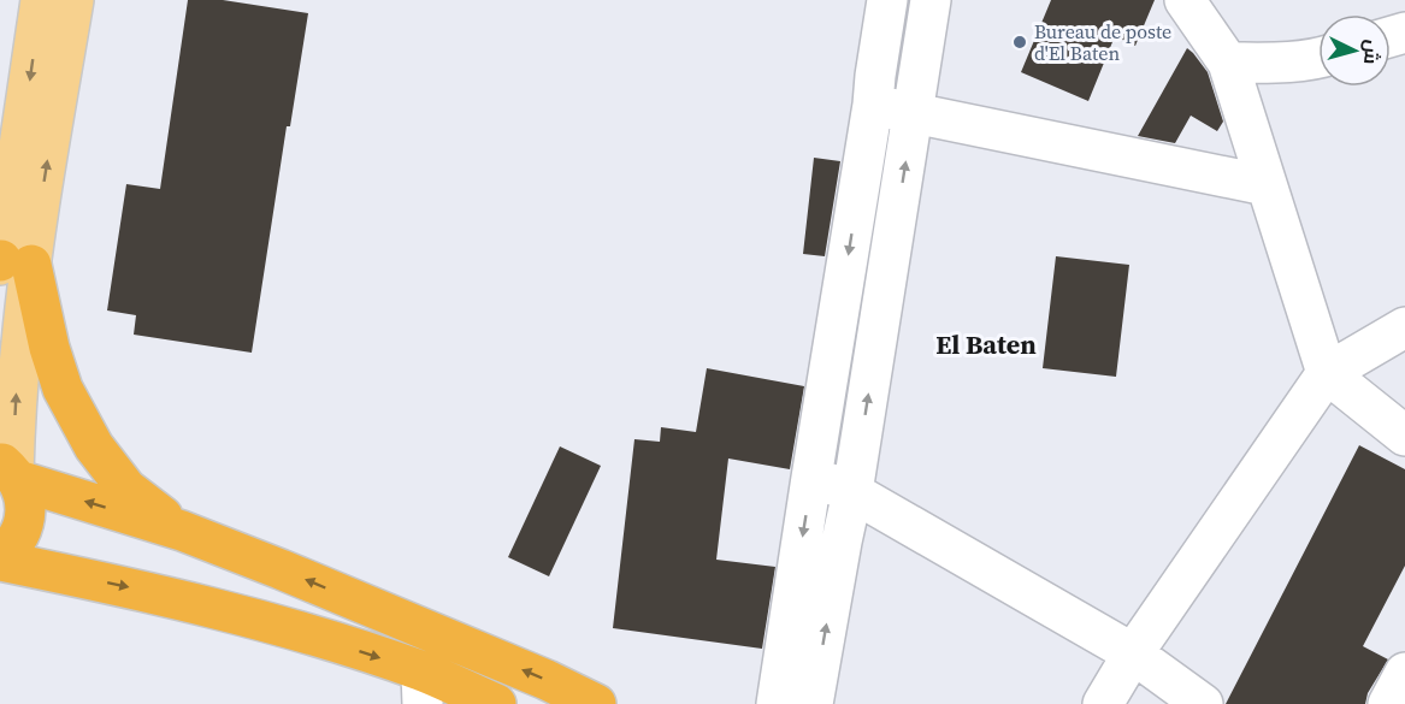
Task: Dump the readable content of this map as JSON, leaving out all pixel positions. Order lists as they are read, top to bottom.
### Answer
{
  "districts": ["El Baten"],
  "places": ["Bureau de poste d'El Baten"],
  "north": "right"
}
